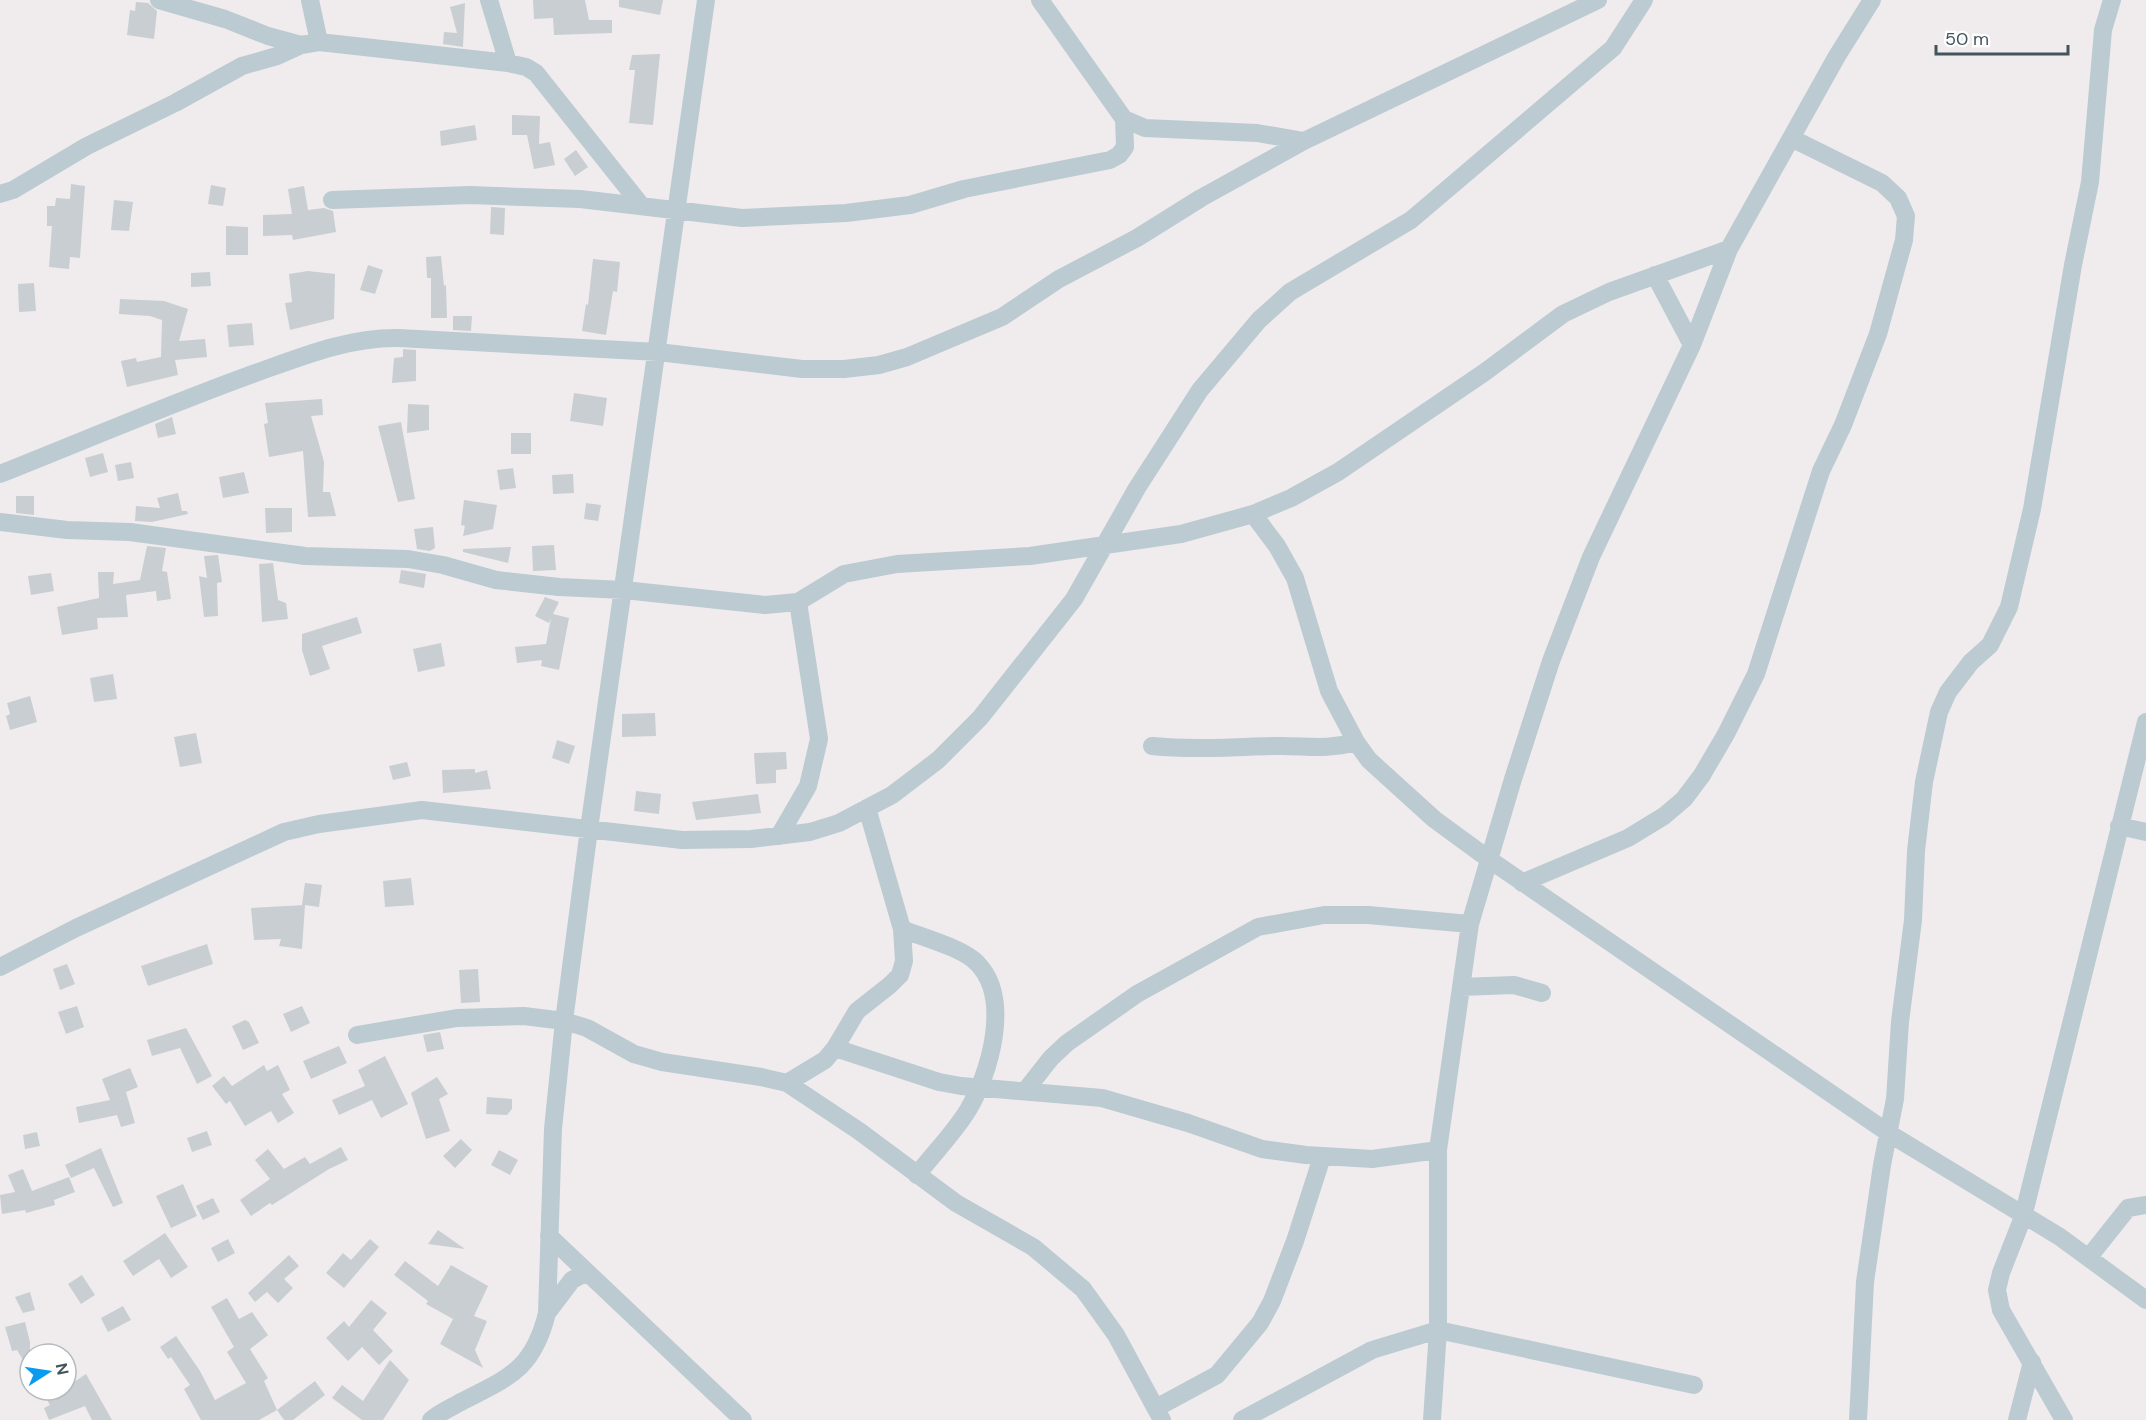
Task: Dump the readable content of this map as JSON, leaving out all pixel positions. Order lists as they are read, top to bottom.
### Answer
{
  "scale_bar": "50 m",
  "north": "right"
}
